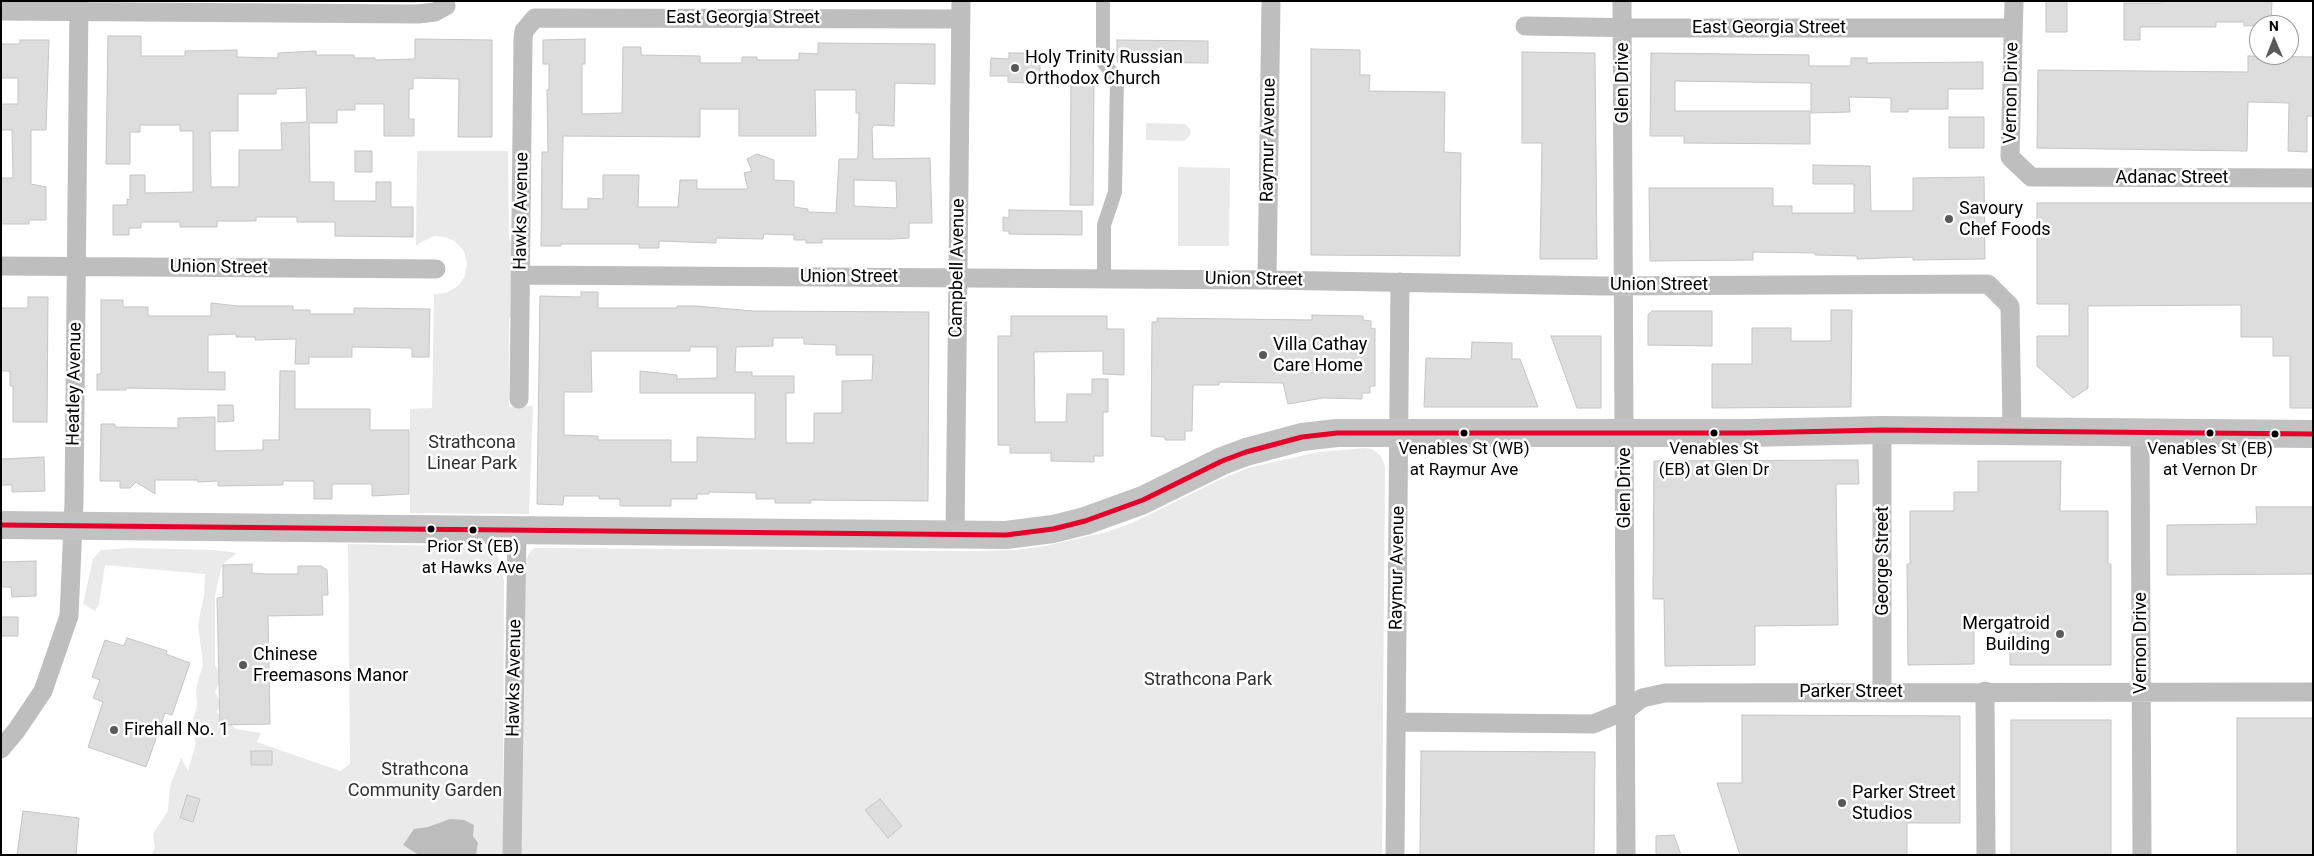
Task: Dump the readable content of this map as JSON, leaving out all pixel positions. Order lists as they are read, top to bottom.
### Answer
{
  "streets": {
    "street": [
      "East Georgia Street",
      "Glen Drive",
      "Vernon Drive",
      "Raymur Avenue",
      "Adanac Street",
      "Hawks Avenue",
      "Union Street",
      "Campbell Avenue",
      "Heatley Avenue",
      "George Street",
      "Parker Street"
    ]
  },
  "crossings": [
    ["East Georgia Street", "Glen Drive"],
    ["East Georgia Street", "Vernon Drive"],
    ["East Georgia Street", "Hawks Avenue"],
    ["East Georgia Street", "Campbell Avenue"],
    ["Glen Drive", "Union Street"],
    ["Glen Drive", "Parker Street"],
    ["Vernon Drive", "Adanac Street"],
    ["Vernon Drive", "Parker Street"],
    ["Raymur Avenue", "Union Street"],
    ["Raymur Avenue", "Parker Street"],
    ["Hawks Avenue", "Union Street"],
    ["Union Street", "Campbell Avenue"],
    ["Union Street", "Heatley Avenue"],
    ["George Street", "Parker Street"]
  ],
  "parks": ["Strathcona Linear Park", "Strathcona Park", "Strathcona Community Garden"],
  "places": [
    "Holy Trinity Russian Orthodox Church",
    "Savoury Chef Foods",
    "Villa Cathay Care Home",
    "Venables St (WB) at Raymur Ave",
    "Venables St (EB) at Glen Dr",
    "Venables St (EB) at Vernon Dr",
    "Prior St (EB) at Hawks Ave",
    "Mergatroid Building",
    "Chinese Freemasons Manor",
    "Firehall No. 1",
    "Parker Street Studios"
  ],
  "north": "top"
}
